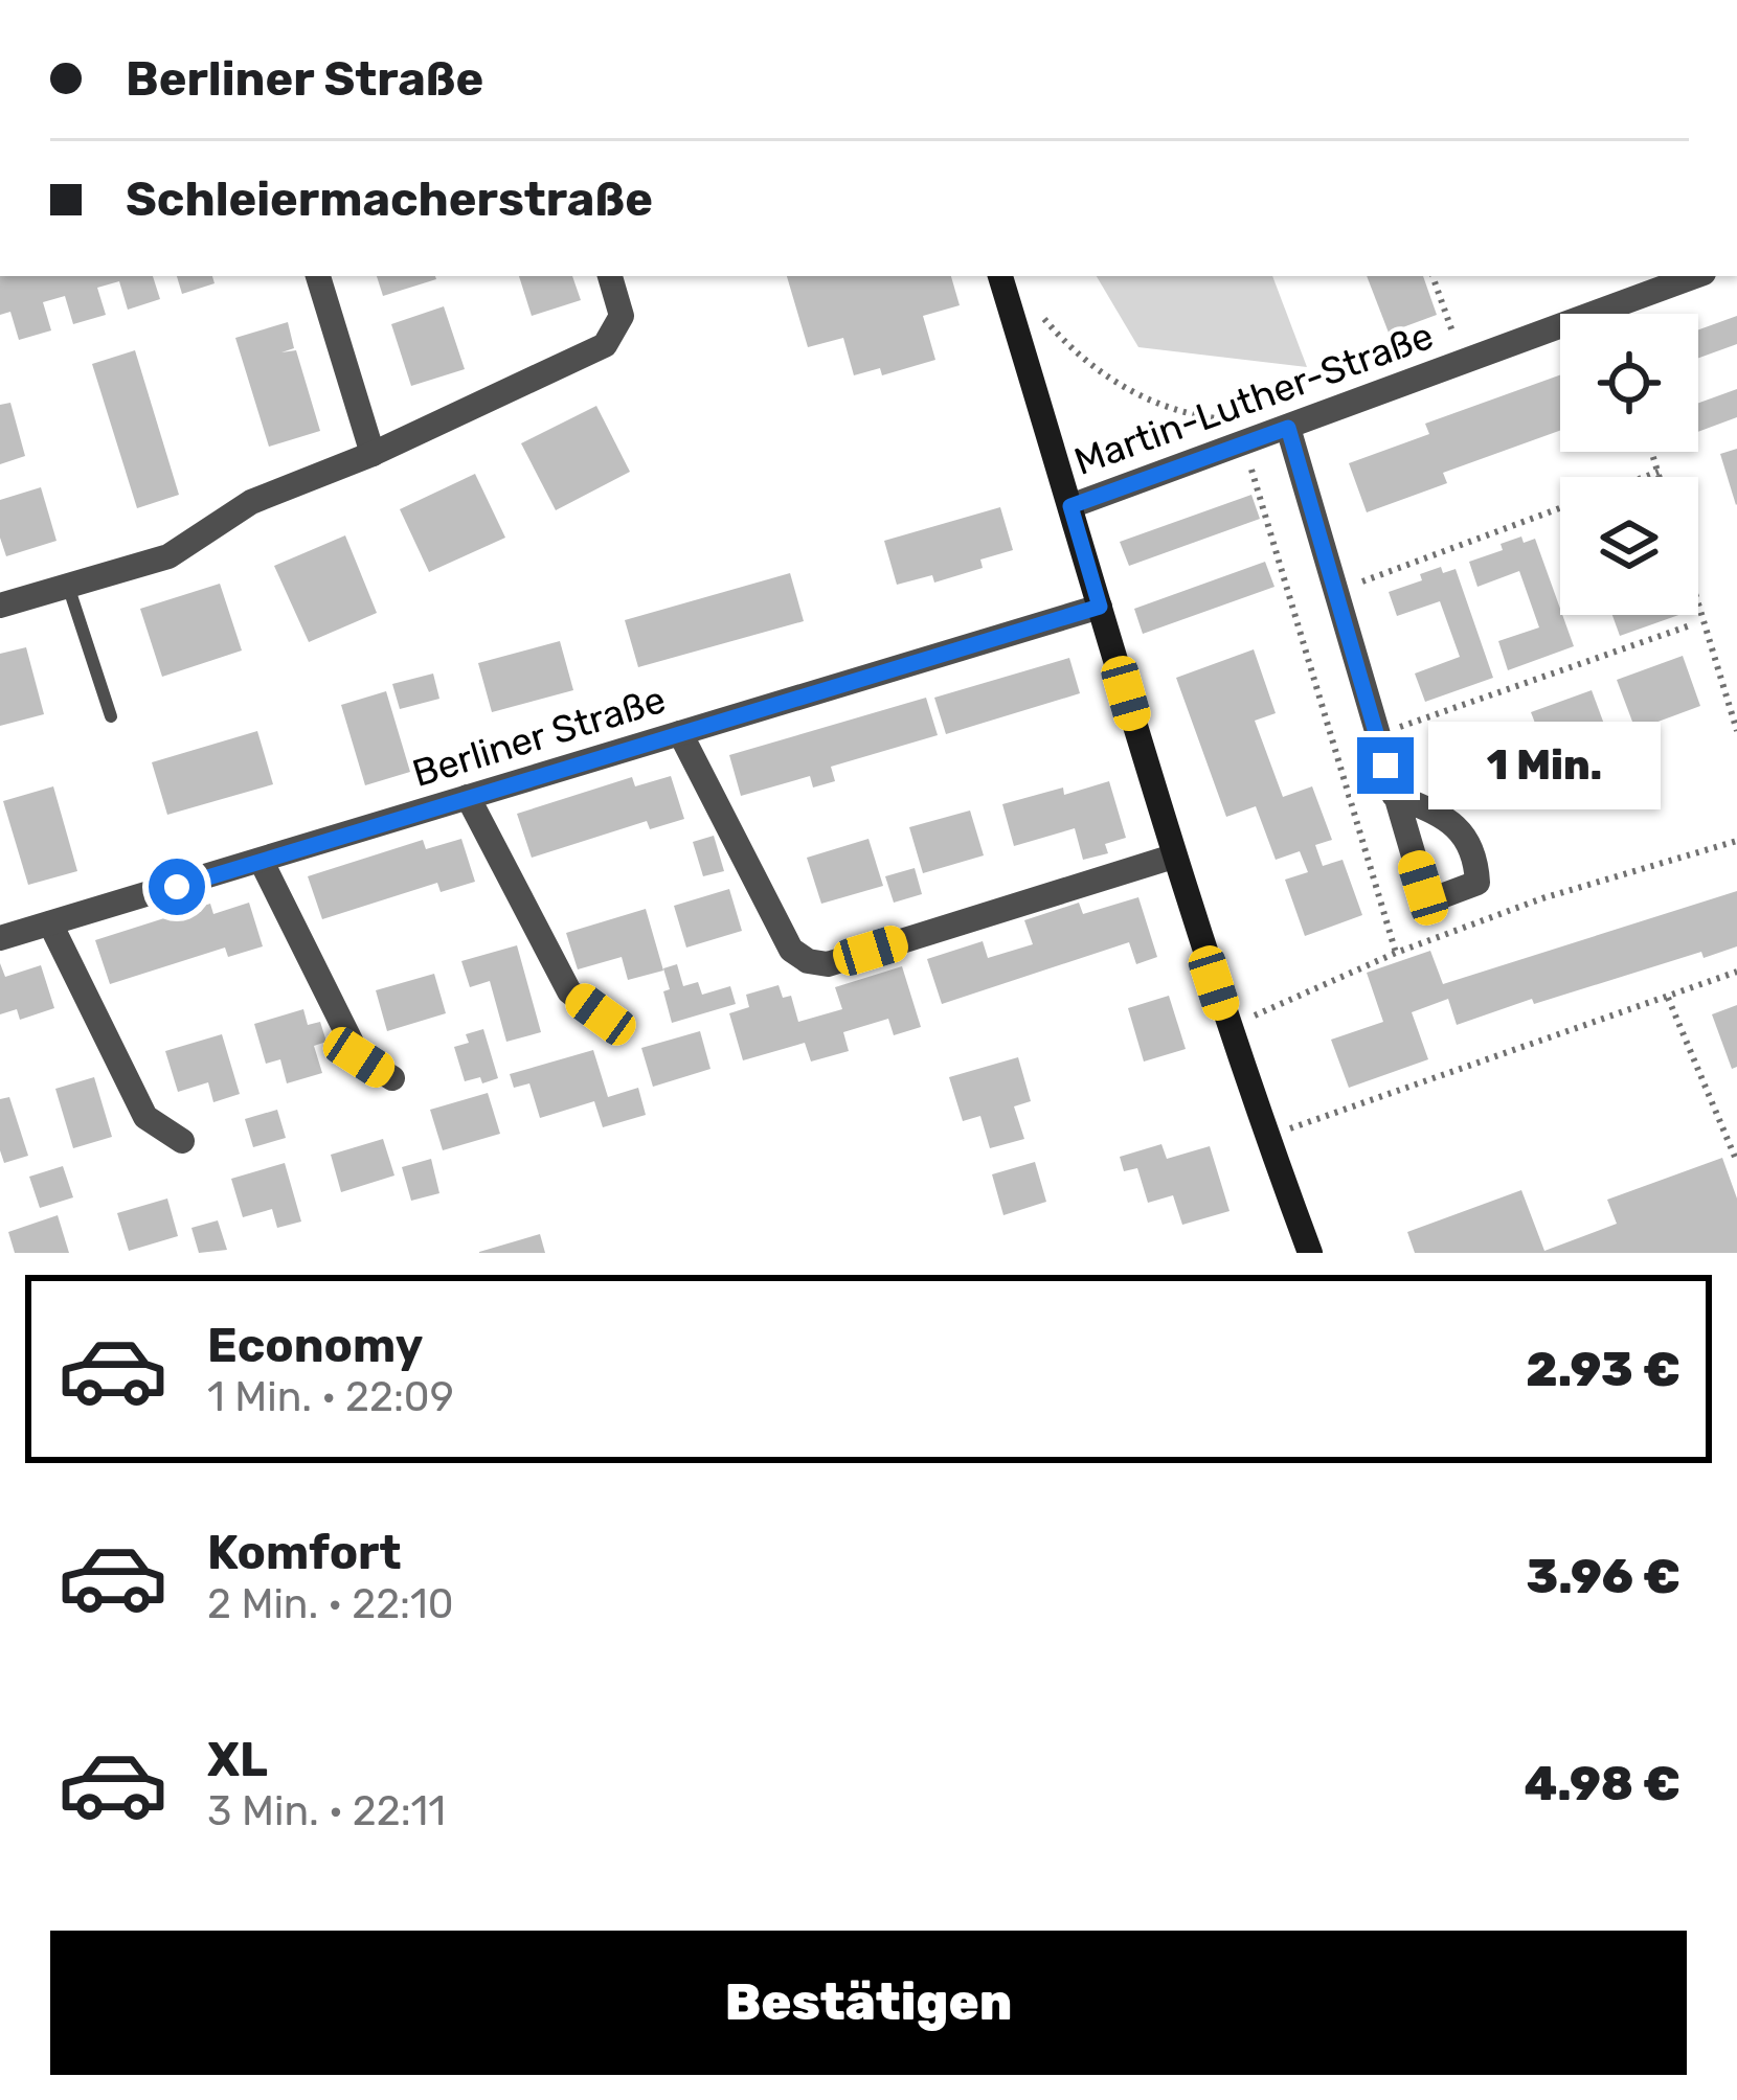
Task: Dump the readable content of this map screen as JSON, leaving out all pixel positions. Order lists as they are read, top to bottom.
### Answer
{
  "streets": {
    "street": ["Martin-Luther-Straße", "Berliner Straße"]
  },
  "page": {
    "banner": ["Berliner Straße", "Schleiermacherstraße"],
    "bubble": "1 Min.",
    "list": [
      {
        "name": "Economy",
        "note": "1 Min. · 22:09",
        "value": "2.93 €"
      },
      {
        "name": "Komfort",
        "note": "2 Min. · 22:10",
        "value": "3.96 €"
      },
      {
        "name": "XL",
        "note": "3 Min. · 22:11",
        "value": "4.98 €"
      }
    ],
    "buttons": "Bestätigen"
  }
}
